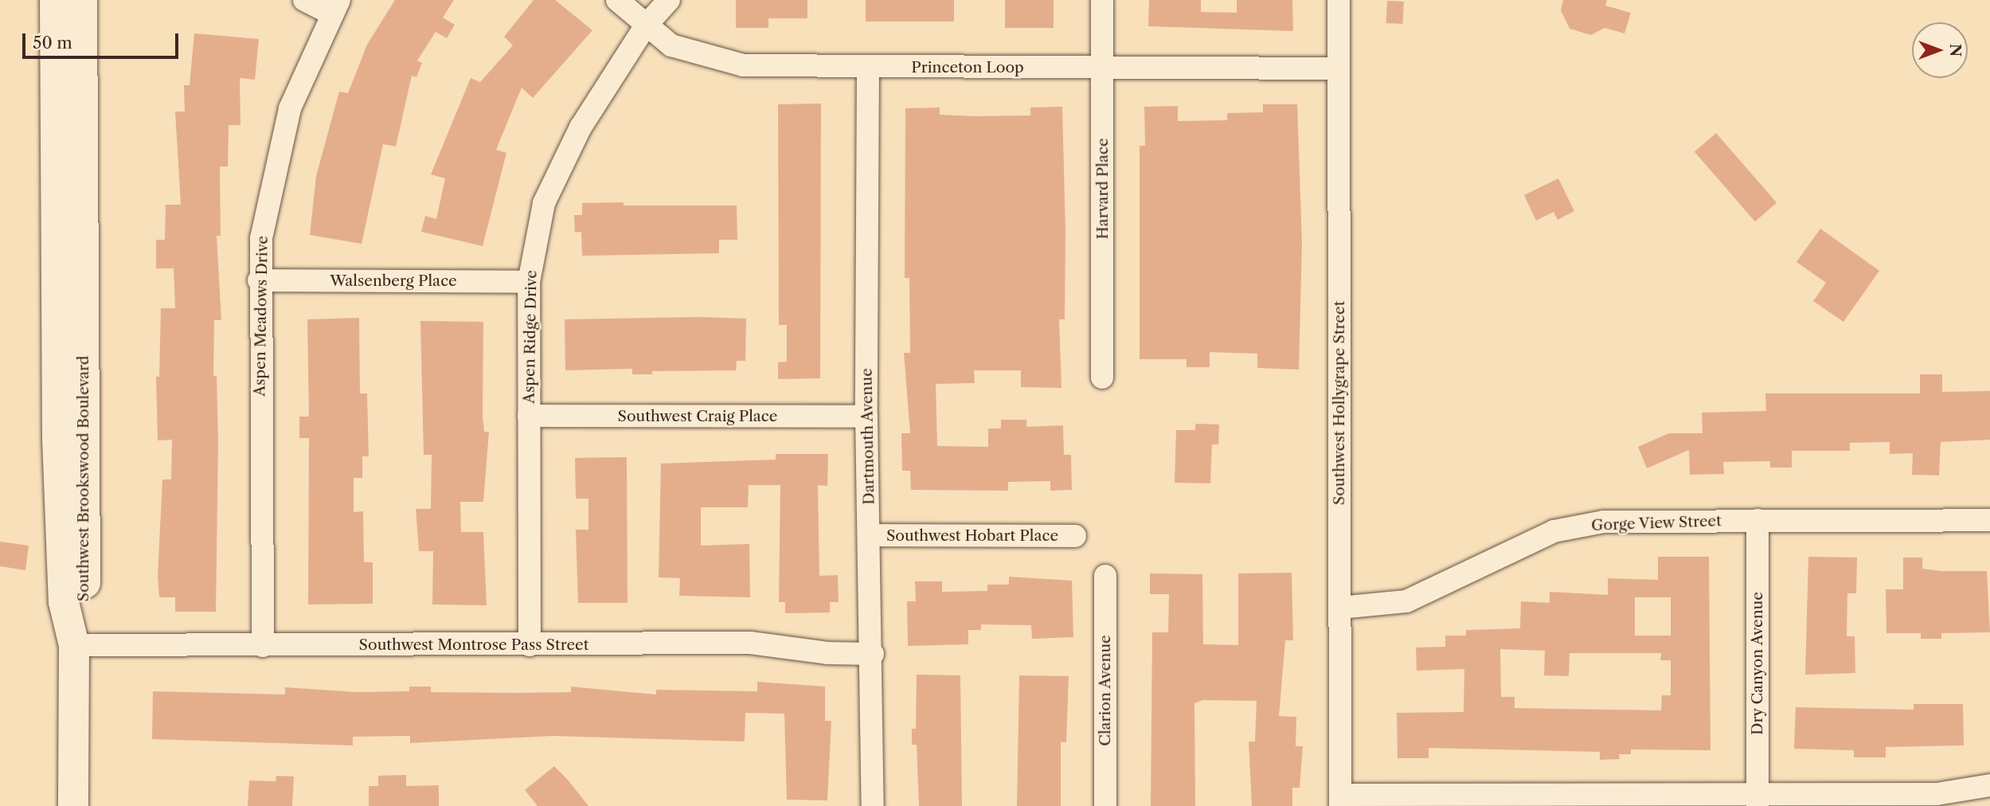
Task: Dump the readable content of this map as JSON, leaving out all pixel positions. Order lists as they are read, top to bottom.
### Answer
{
  "streets": {
    "main road": ["Southwest Brookswood Boulevard"],
    "street": [
      "Princeton Loop",
      "Harvard Place",
      "Walsenberg Place",
      "Aspen Meadows Drive",
      "Aspen Ridge Drive",
      "Southwest Hollygrape Street",
      "Southwest Craig Place",
      "Dartmouth Avenue",
      "Gorge View Street",
      "Southwest Hobart Place",
      "Southwest Montrose Pass Street",
      "Dry Canyon Avenue",
      "Clarion Avenue"
    ]
  },
  "crossings": [
    ["Princeton Loop", "Harvard Place"],
    ["Princeton Loop", "Aspen Ridge Drive"],
    ["Princeton Loop", "Southwest Hollygrape Street"],
    ["Princeton Loop", "Dartmouth Avenue"],
    ["Walsenberg Place", "Aspen Meadows Drive"],
    ["Walsenberg Place", "Aspen Ridge Drive"],
    ["Aspen Meadows Drive", "Southwest Montrose Pass Street"],
    ["Aspen Ridge Drive", "Southwest Craig Place"],
    ["Aspen Ridge Drive", "Southwest Montrose Pass Street"],
    ["Southwest Hollygrape Street", "Gorge View Street"],
    ["Southwest Craig Place", "Dartmouth Avenue"],
    ["Dartmouth Avenue", "Southwest Hobart Place"],
    ["Dartmouth Avenue", "Southwest Montrose Pass Street"],
    ["Southwest Brookswood Boulevard", "Southwest Montrose Pass Street"],
    ["Gorge View Street", "Dry Canyon Avenue"]
  ],
  "scale_bar": "50 m",
  "north": "right"
}
